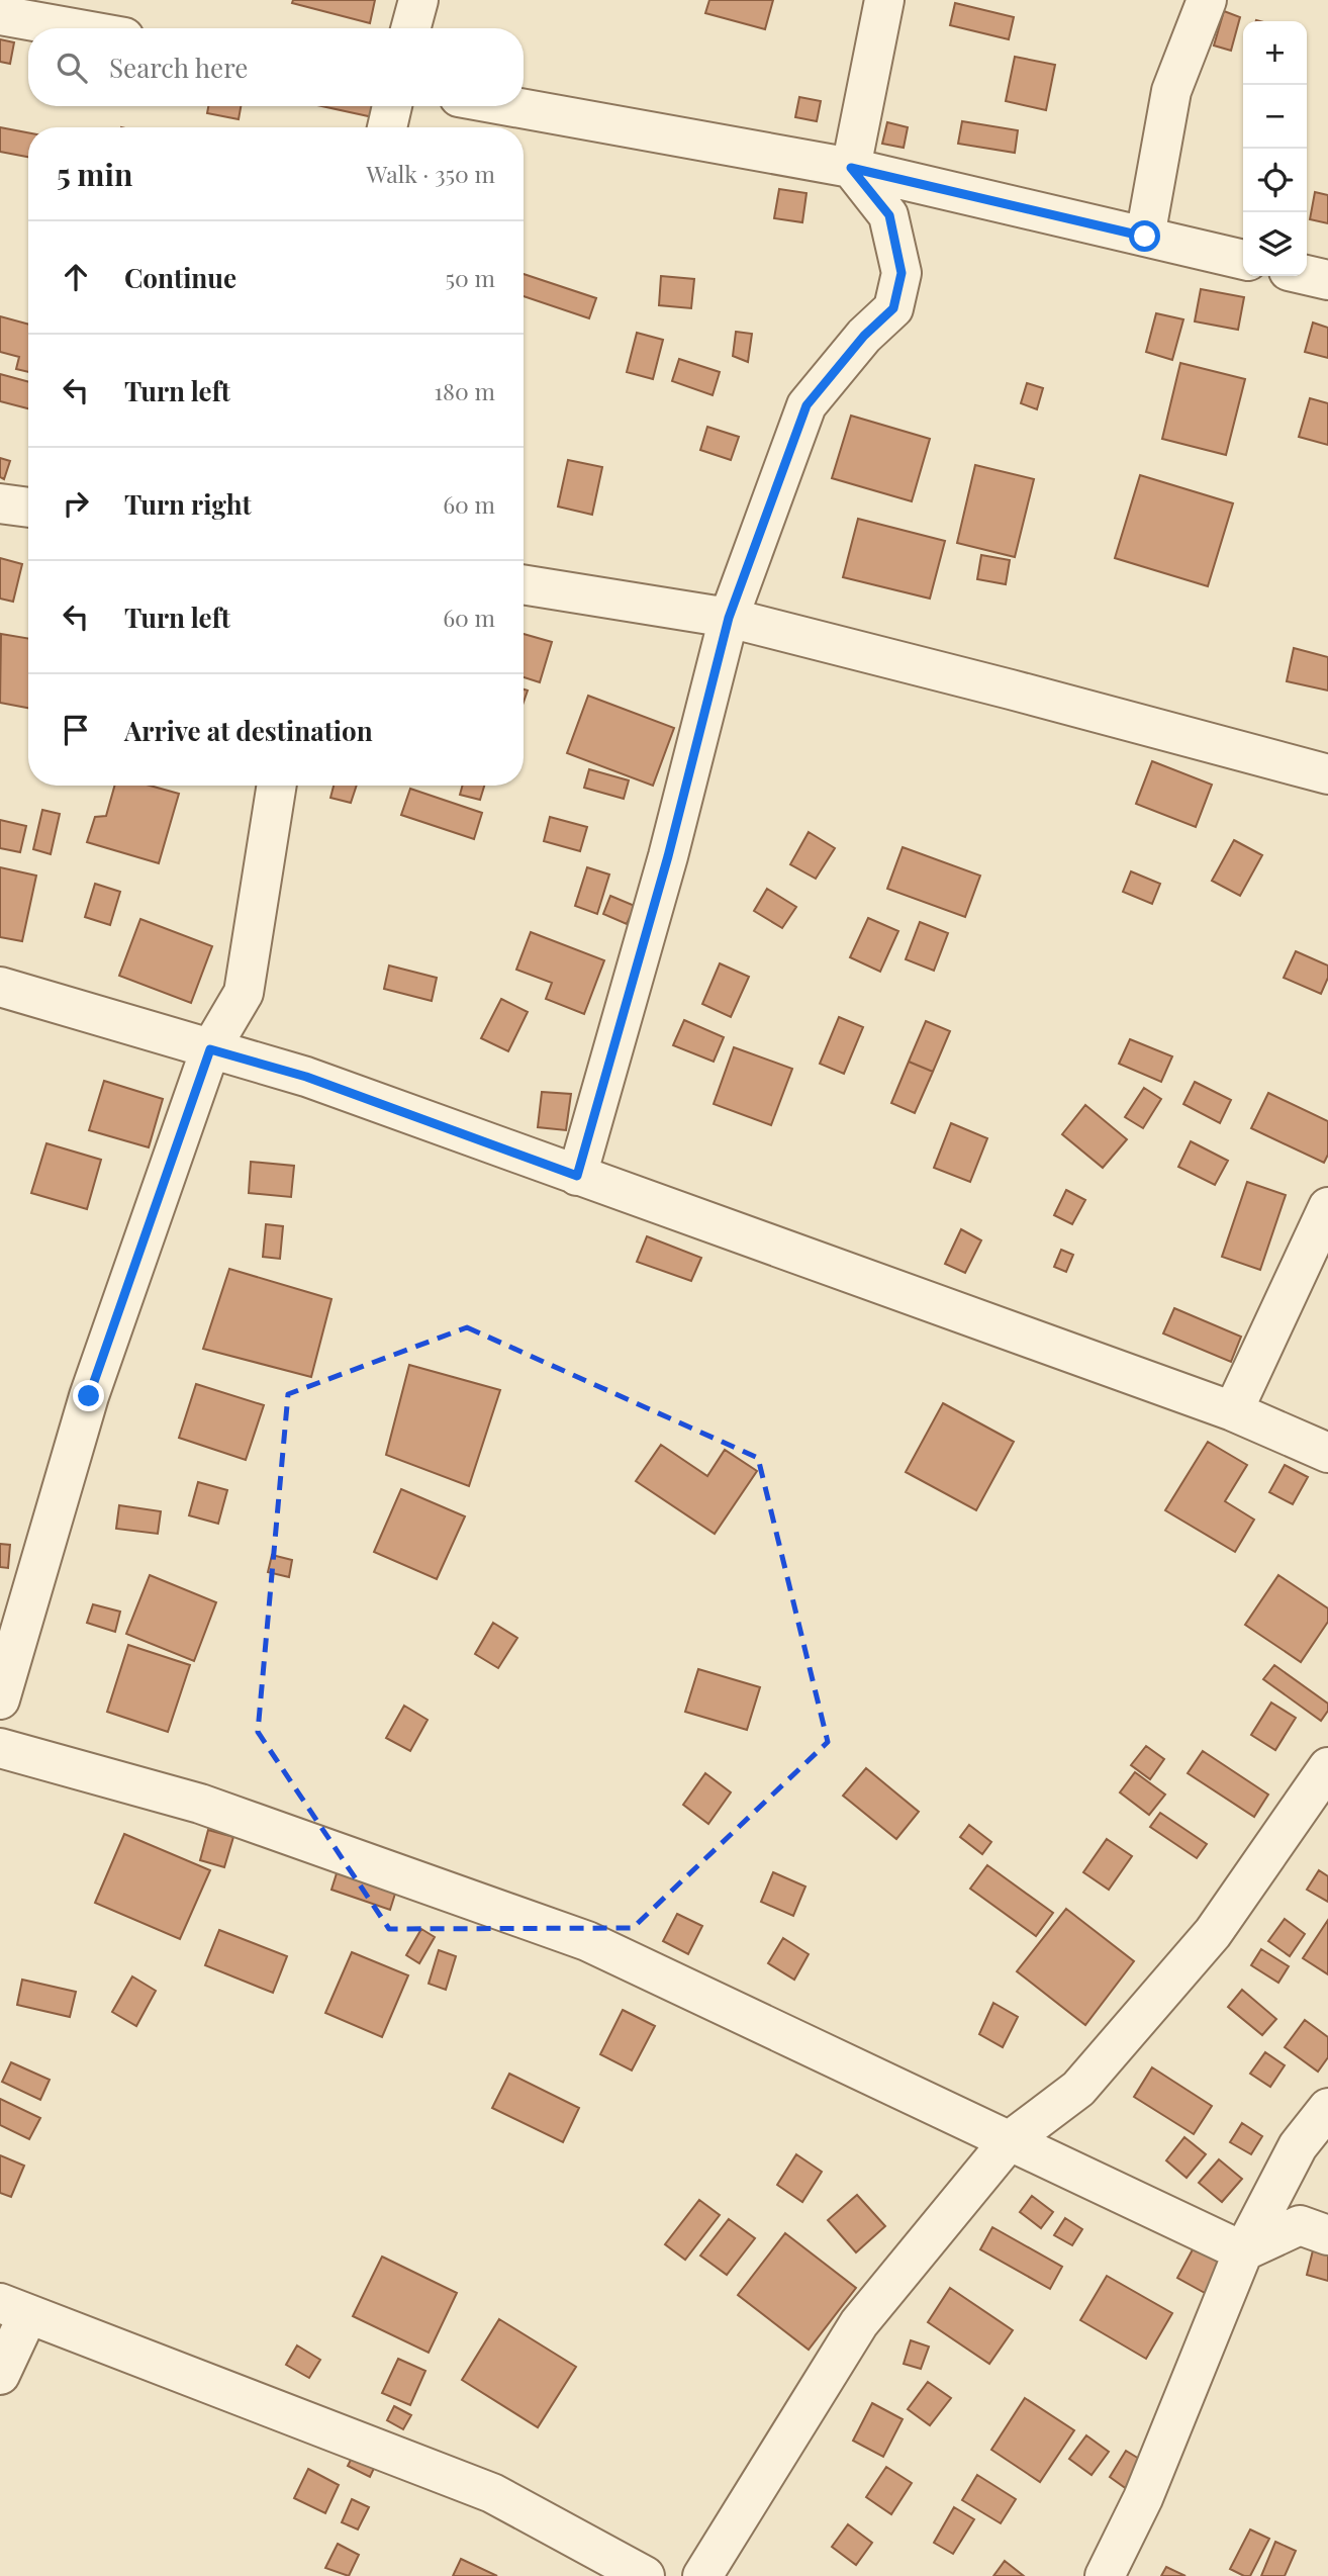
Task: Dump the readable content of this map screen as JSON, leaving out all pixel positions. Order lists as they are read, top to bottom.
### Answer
{
  "page": {
    "map_buttons": ["+", "−"],
    "search": "Search here",
    "heading": ["5 min", "Walk · 350 m"],
    "list": [
      ["Continue", "50 m"],
      ["Turn left", "180 m"],
      ["Turn right", "60 m"],
      ["Turn left", "60 m"],
      "Arrive at destination"
    ]
  }
}
